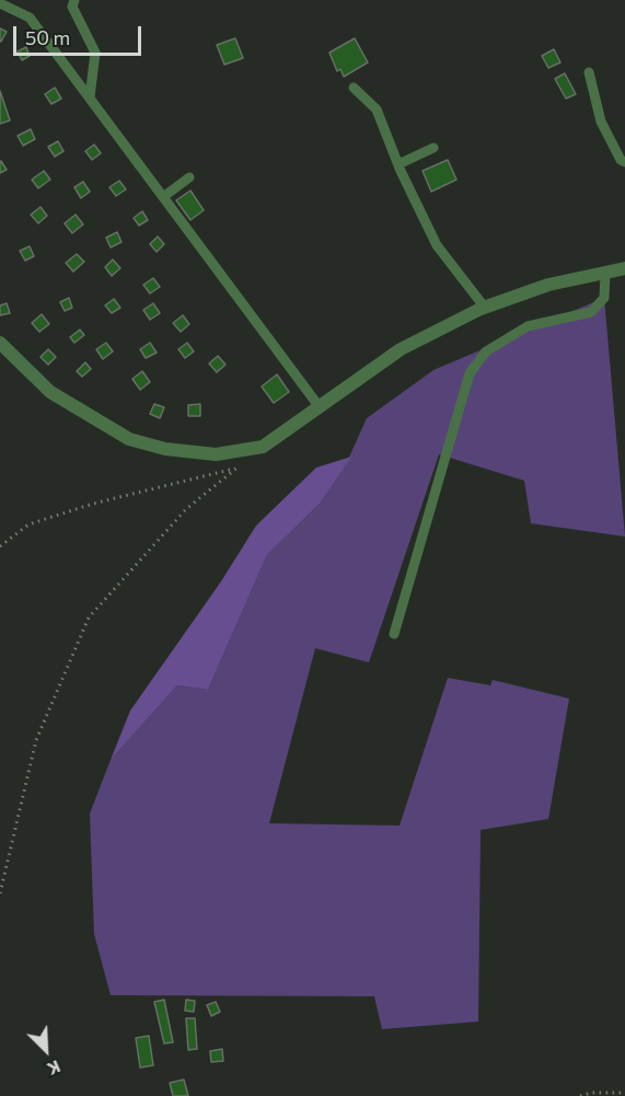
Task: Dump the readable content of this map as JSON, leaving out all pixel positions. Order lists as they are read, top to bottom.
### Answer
{
  "scale_bar": "50 m",
  "north": "bottom right"
}
